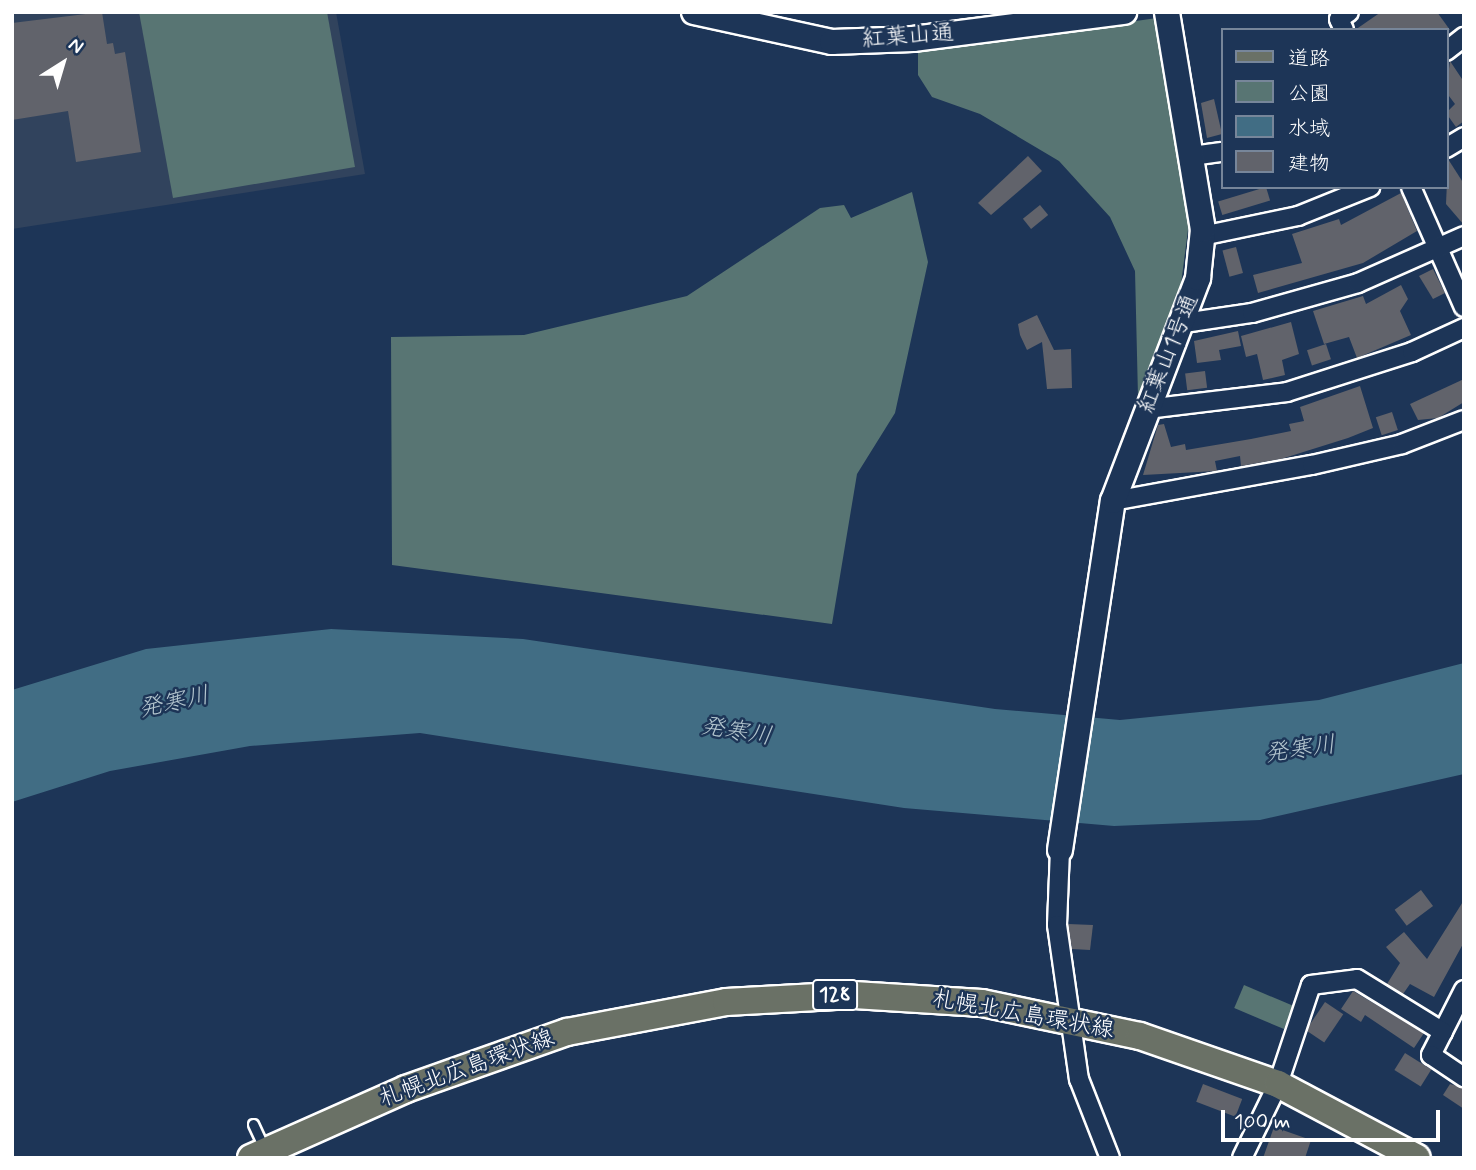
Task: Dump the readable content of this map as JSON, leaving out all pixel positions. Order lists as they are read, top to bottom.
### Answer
{
  "streets": {
    "main road": ["128", "札幌北広島環状線"],
    "street": ["紅葉山通", "紅葉山1号通"]
  },
  "water": ["発寒川"],
  "legend": [
    "道路",
    "公園",
    "水域",
    "建物"
  ],
  "scale_bar": "100 m",
  "north": "top right"
}
